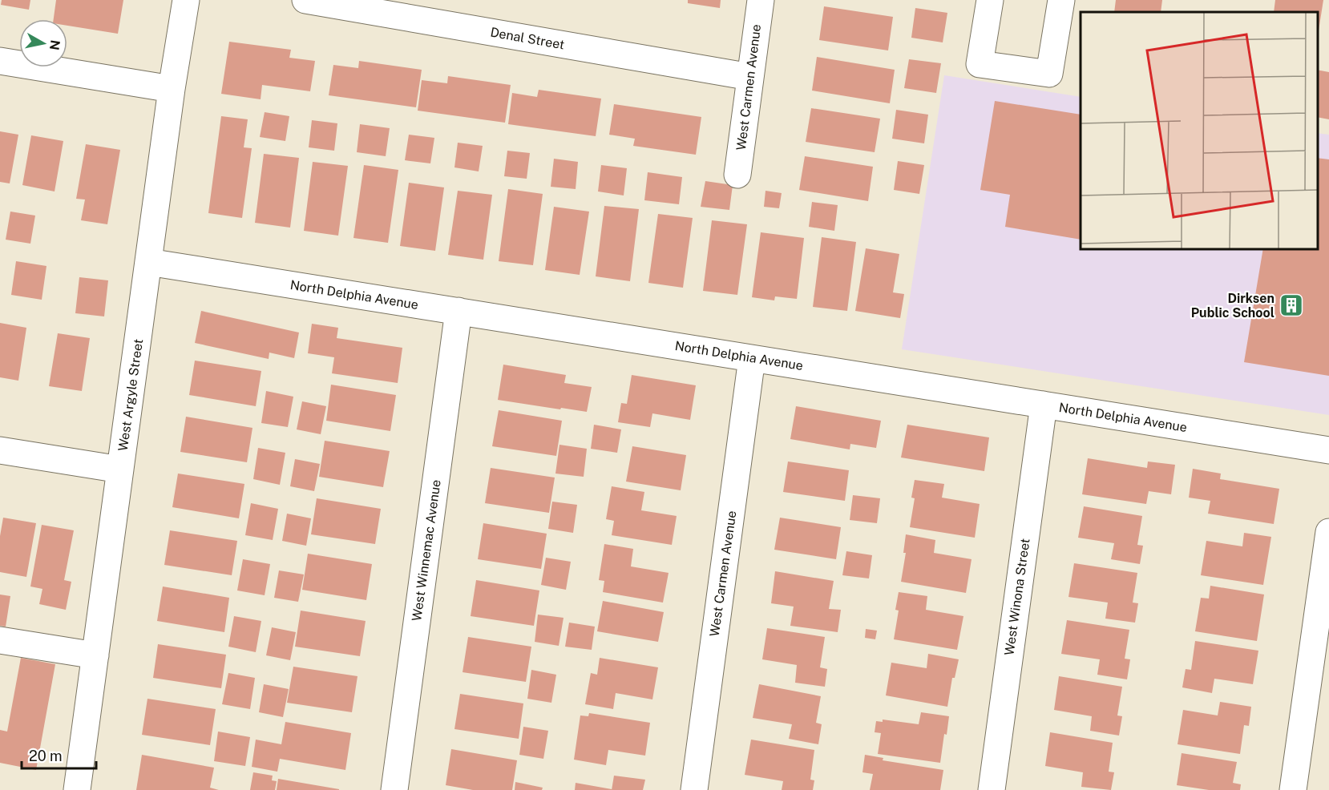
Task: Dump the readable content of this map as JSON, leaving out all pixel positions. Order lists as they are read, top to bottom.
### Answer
{
  "streets": {
    "street": [
      "Denal Street",
      "West Carmen Avenue",
      "North Delphia Avenue",
      "West Argyle Street",
      "West Winnemac Avenue",
      "West Winona Street"
    ]
  },
  "crossings": [
    ["Denal Street", "West Carmen Avenue"],
    ["West Carmen Avenue", "North Delphia Avenue"],
    ["North Delphia Avenue", "West Argyle Street"],
    ["North Delphia Avenue", "West Winnemac Avenue"],
    ["North Delphia Avenue", "West Winona Street"]
  ],
  "places": {
    "building": ["Dirksen Public School"]
  },
  "scale_bar": "20 m",
  "north": "right"
}
